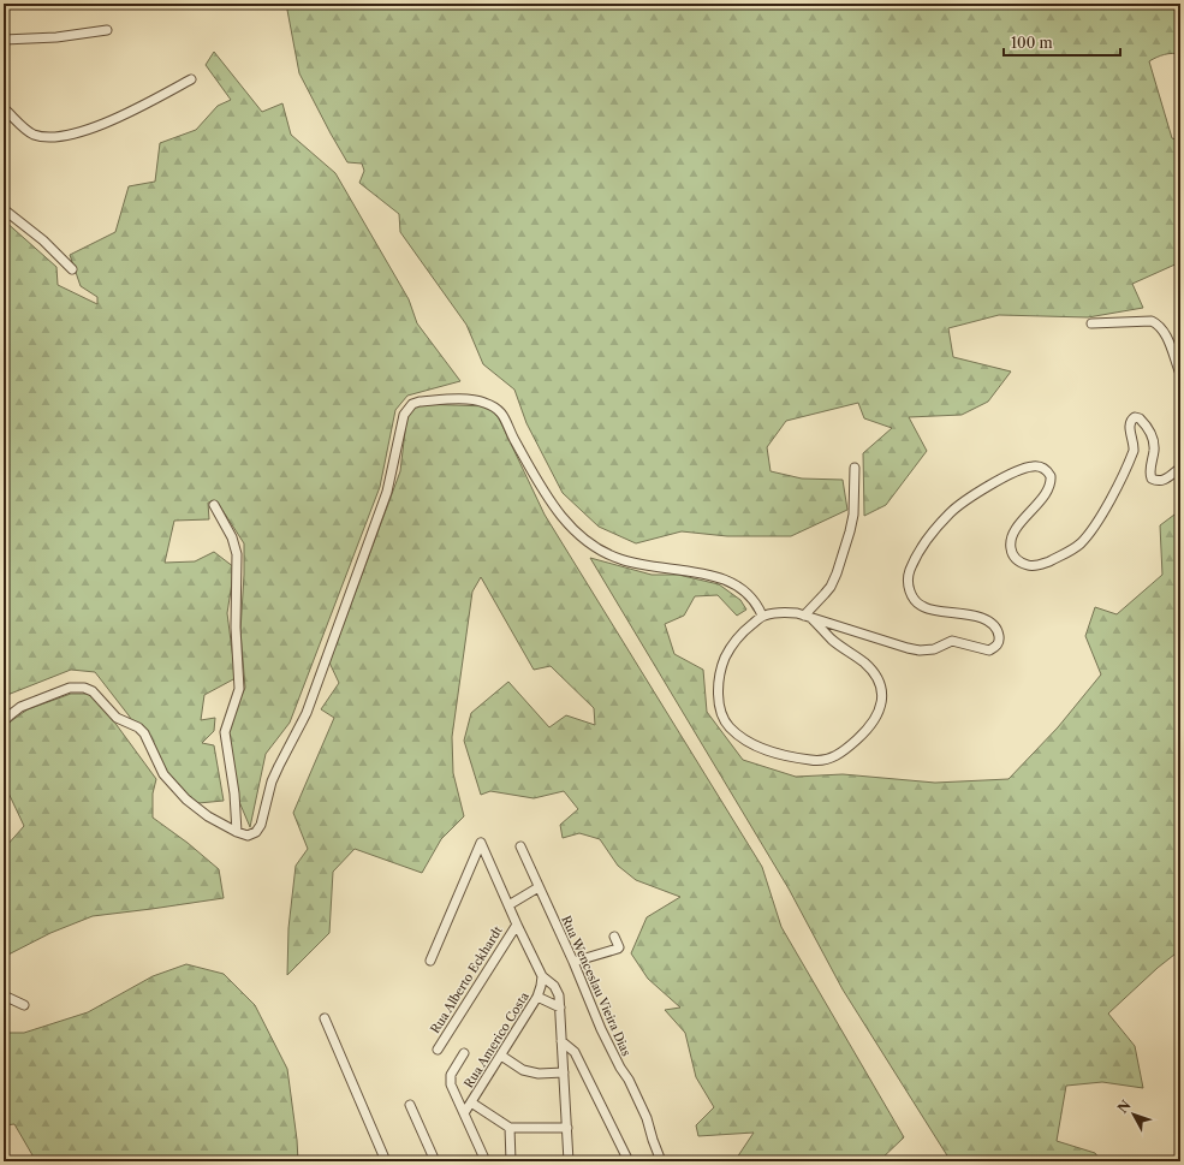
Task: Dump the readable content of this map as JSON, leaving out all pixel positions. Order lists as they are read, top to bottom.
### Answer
{
  "streets": {
    "street": ["Rua Alberto Eckhardt", "Rua Wenceslau Vieira Dias", "Rua Americo Costa"]
  },
  "scale_bar": "100 m",
  "north": "top left"
}
